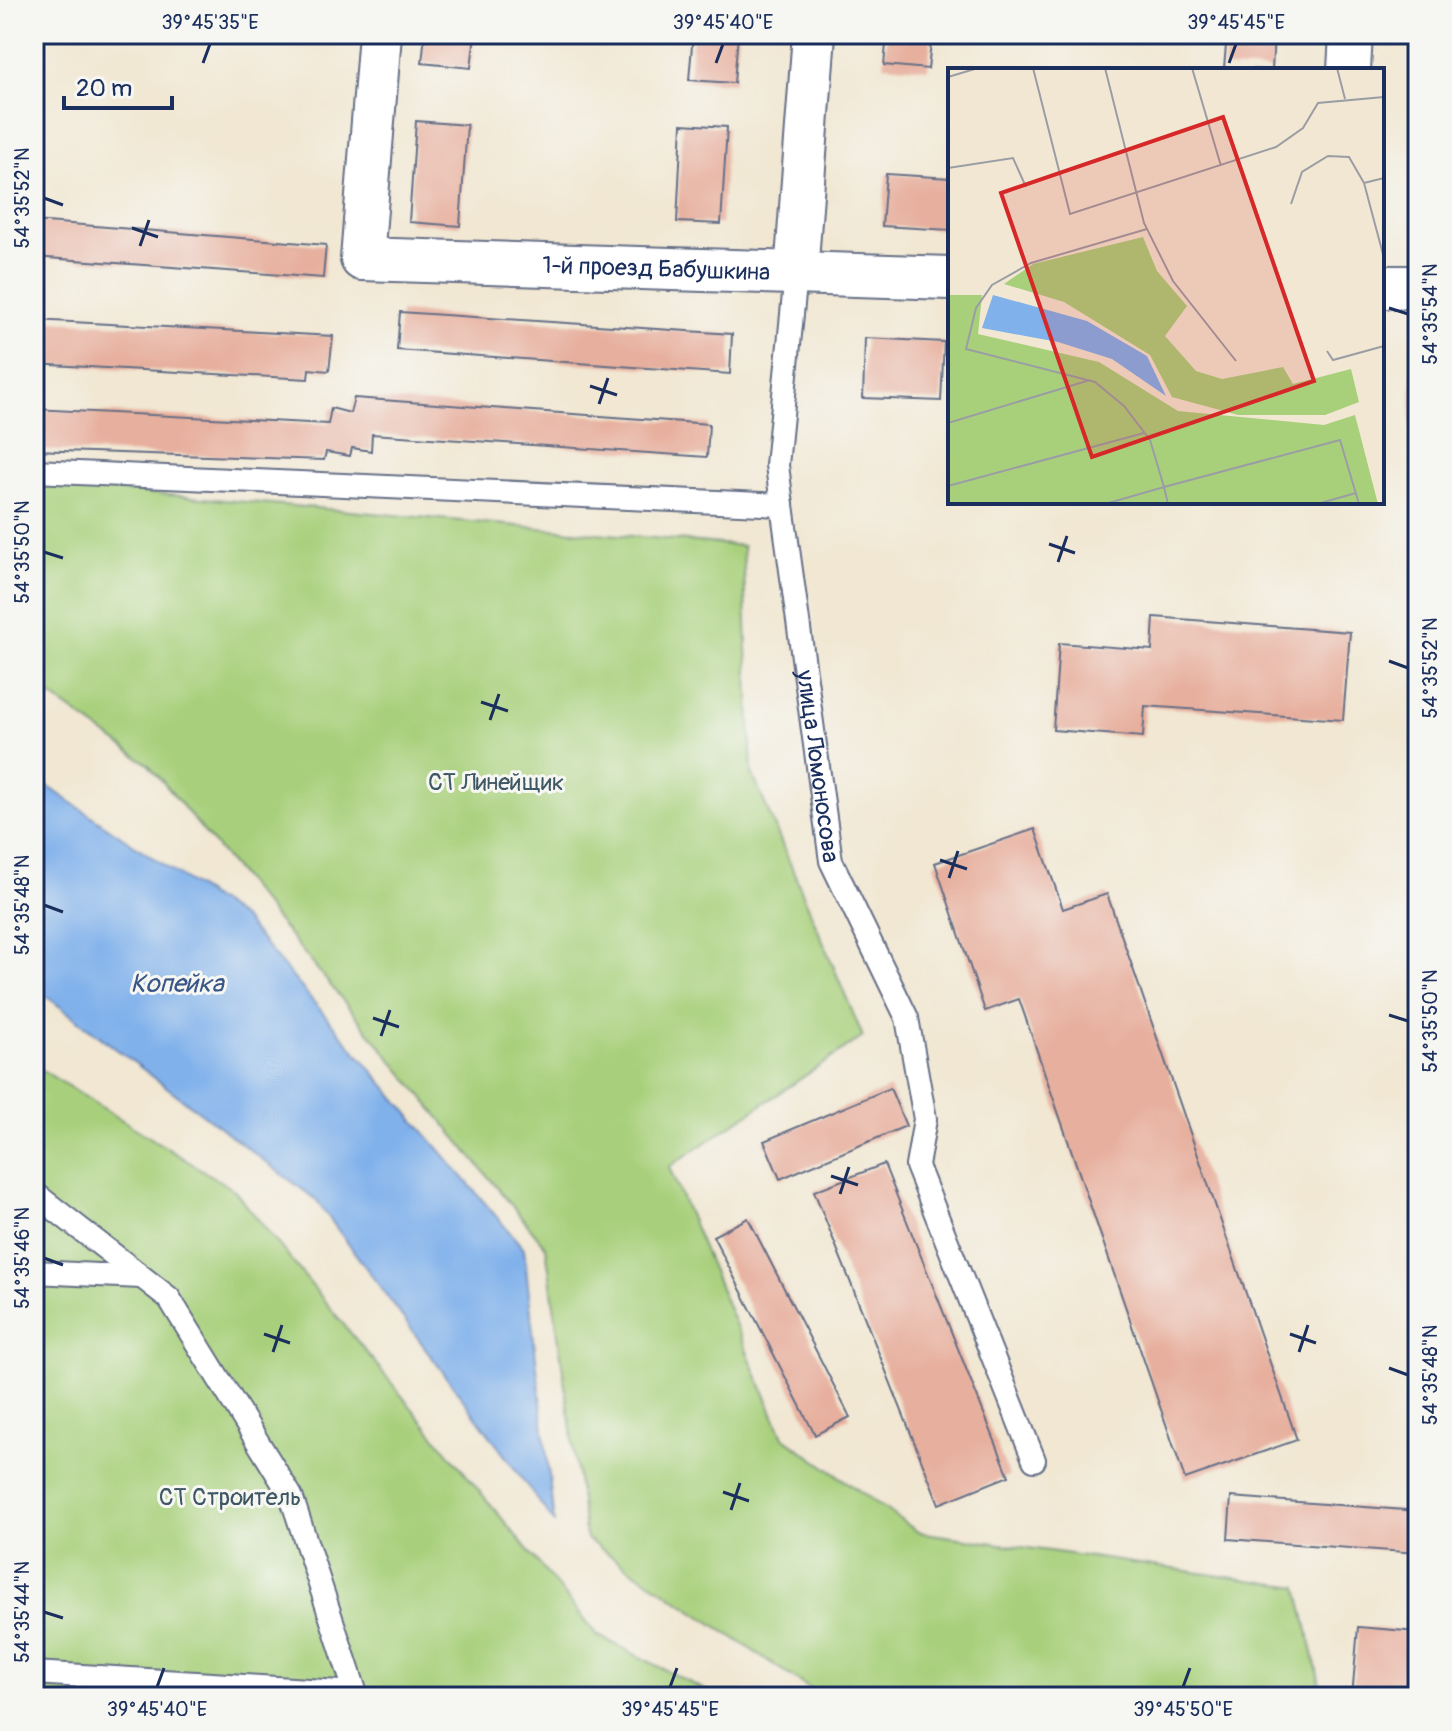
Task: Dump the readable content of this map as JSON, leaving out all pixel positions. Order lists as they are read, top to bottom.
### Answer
{
  "streets": {
    "street": ["1-й проезд Бабушкина", "улица Ломоносова"]
  },
  "crossings": [
    ["1-й проезд Бабушкина", "улица Ломоносова"]
  ],
  "water": ["Копейка"],
  "parks": ["СТ Линейщик", "СТ Строитель"],
  "scale_bar": "20 m",
  "coordinates": [
    "39°45'35\"E",
    "39°45'40\"E",
    "39°45'45\"E",
    "54°35'52\"N",
    "54°35'54\"N",
    "54°35'50\"N",
    "54°35'48\"N",
    "54°35'46\"N",
    "54°35'44\"N",
    "39°45'50\"E"
  ]
}
